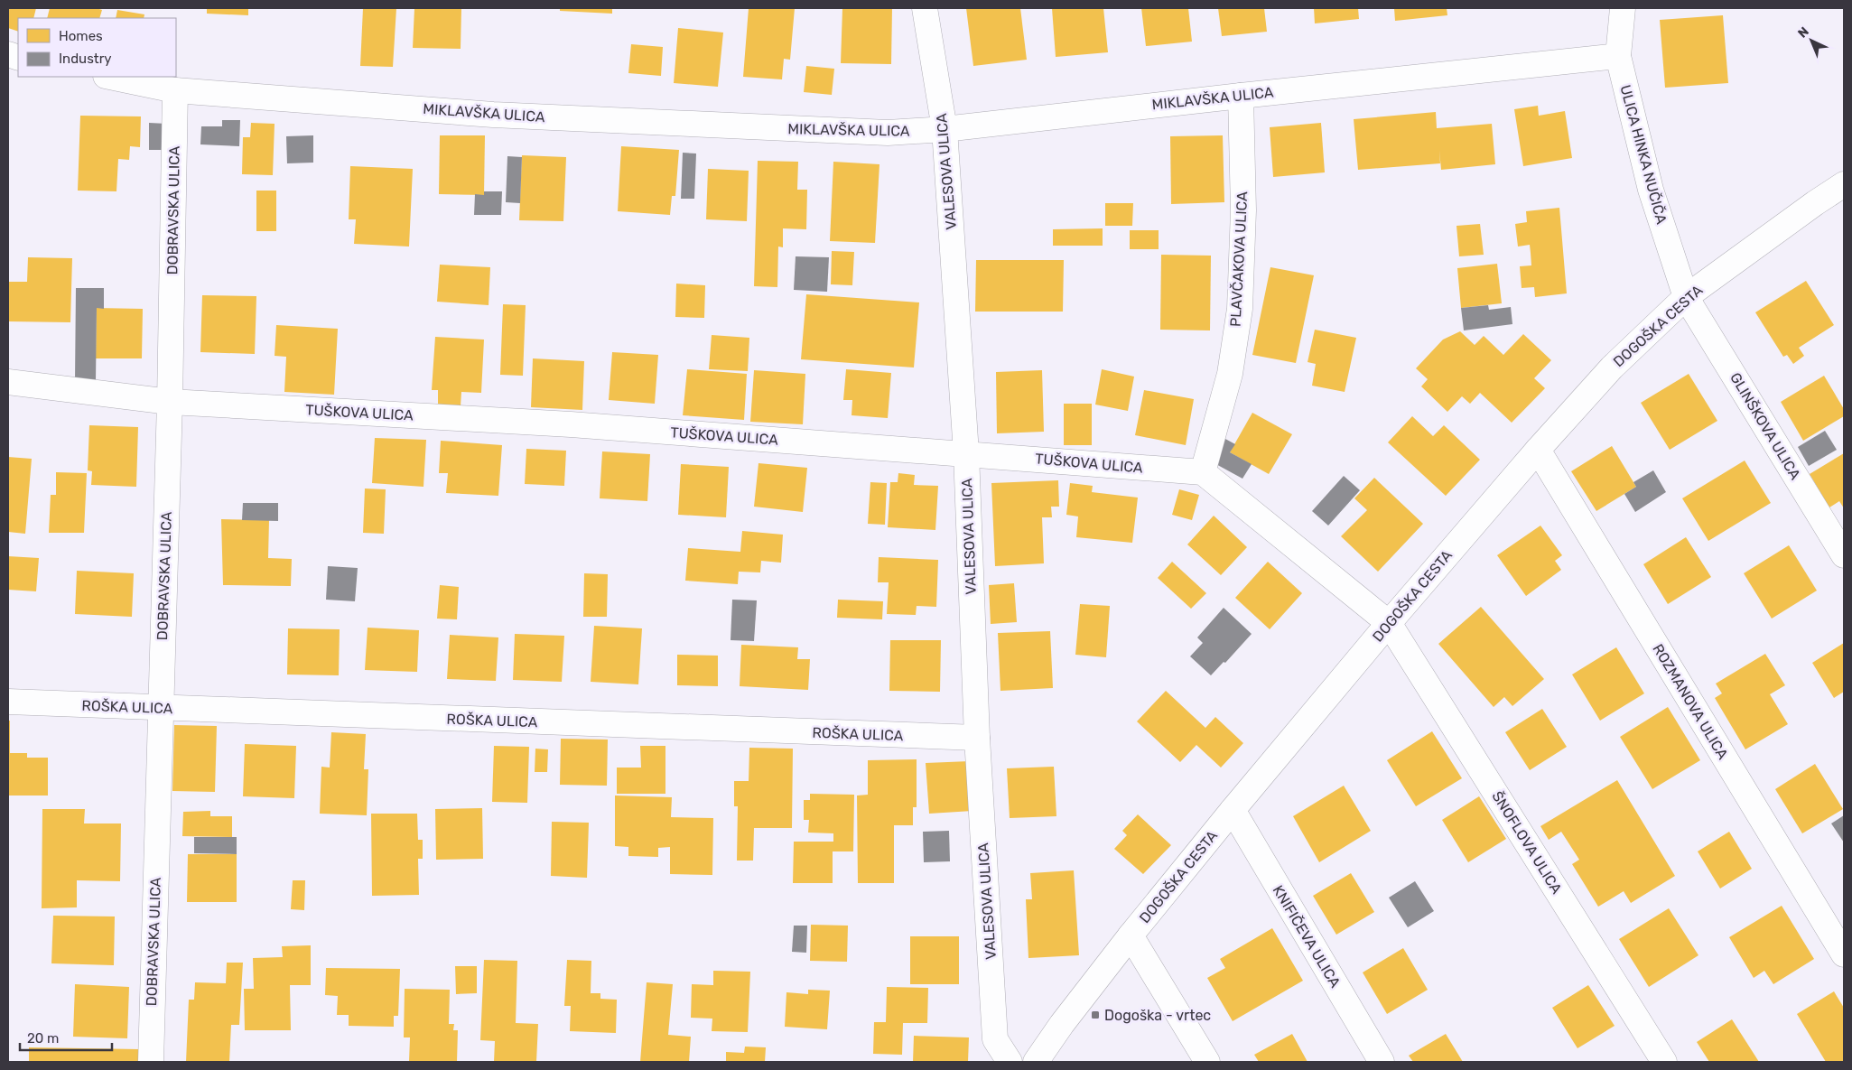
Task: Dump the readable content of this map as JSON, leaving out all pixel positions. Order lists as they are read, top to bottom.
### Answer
{
  "streets": {
    "street": [
      "MIKLAVŠKA ULICA",
      "ULICA HINKA NUČIČA",
      "VALESOVA ULICA",
      "DOBRAVSKA ULICA",
      "PLAVČAKOVA ULICA",
      "DOGOŠKA CESTA",
      "TUŠKOVA ULICA",
      "GLINŠKOVA ULICA",
      "ROZMANOVA ULICA",
      "ROŠKA ULICA",
      "ŠNOFLOVA ULICA",
      "KNIFIČEVA ULICA"
    ]
  },
  "crossings": [
    ["MIKLAVŠKA ULICA", "ULICA HINKA NUČIČA"],
    ["MIKLAVŠKA ULICA", "VALESOVA ULICA"],
    ["MIKLAVŠKA ULICA", "DOBRAVSKA ULICA"],
    ["MIKLAVŠKA ULICA", "PLAVČAKOVA ULICA"],
    ["ULICA HINKA NUČIČA", "DOGOŠKA CESTA"],
    ["ULICA HINKA NUČIČA", "GLINŠKOVA ULICA"],
    ["VALESOVA ULICA", "TUŠKOVA ULICA"],
    ["VALESOVA ULICA", "ROŠKA ULICA"],
    ["DOBRAVSKA ULICA", "TUŠKOVA ULICA"],
    ["DOBRAVSKA ULICA", "ROŠKA ULICA"],
    ["PLAVČAKOVA ULICA", "TUŠKOVA ULICA"],
    ["DOGOŠKA CESTA", "GLINŠKOVA ULICA"],
    ["DOGOŠKA CESTA", "ROZMANOVA ULICA"],
    ["DOGOŠKA CESTA", "ŠNOFLOVA ULICA"],
    ["DOGOŠKA CESTA", "KNIFIČEVA ULICA"]
  ],
  "places": {
    "transit": ["Dogoška - vrtec"]
  },
  "legend": ["Homes", "Industry"],
  "scale_bar": "20 m",
  "north": "top left"
}
